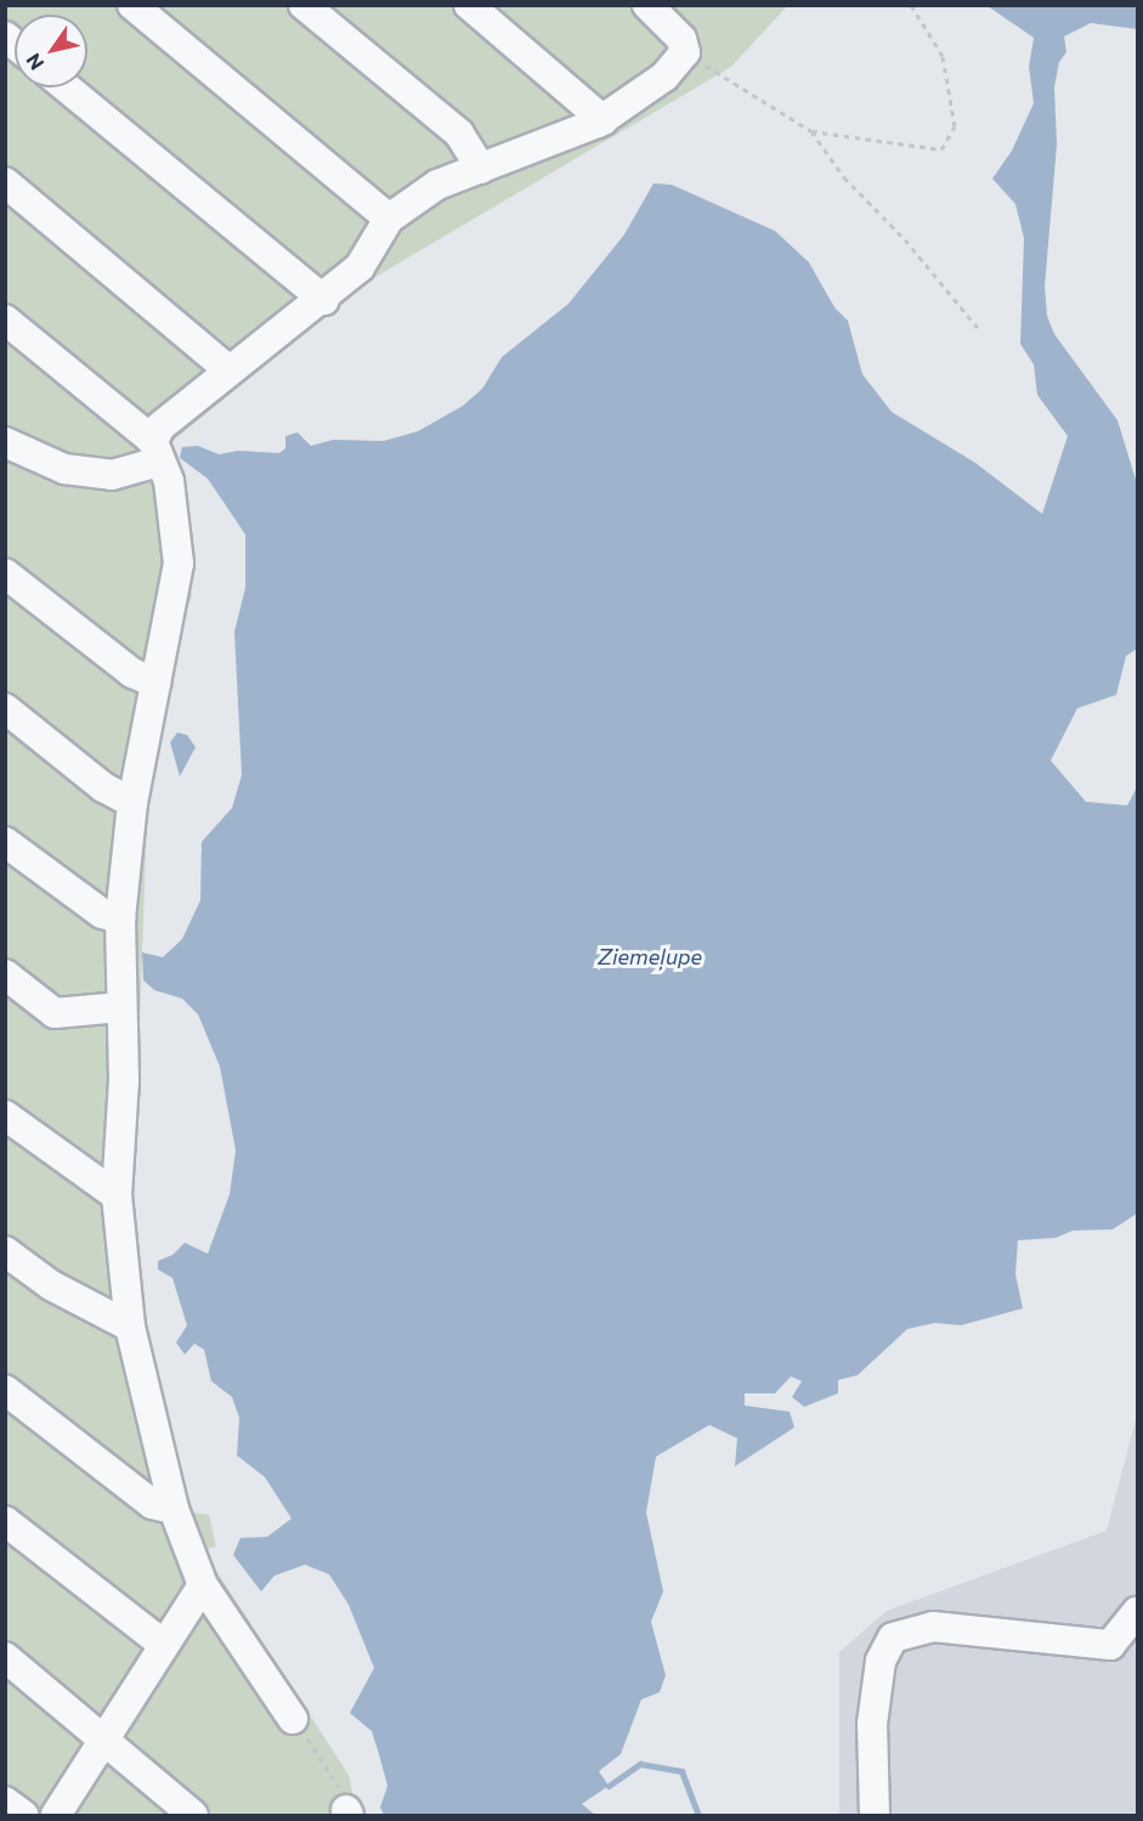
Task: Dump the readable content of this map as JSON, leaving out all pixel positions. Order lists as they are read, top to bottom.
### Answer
{
  "water": ["Ziemeļupe"],
  "north": "bottom left"
}
